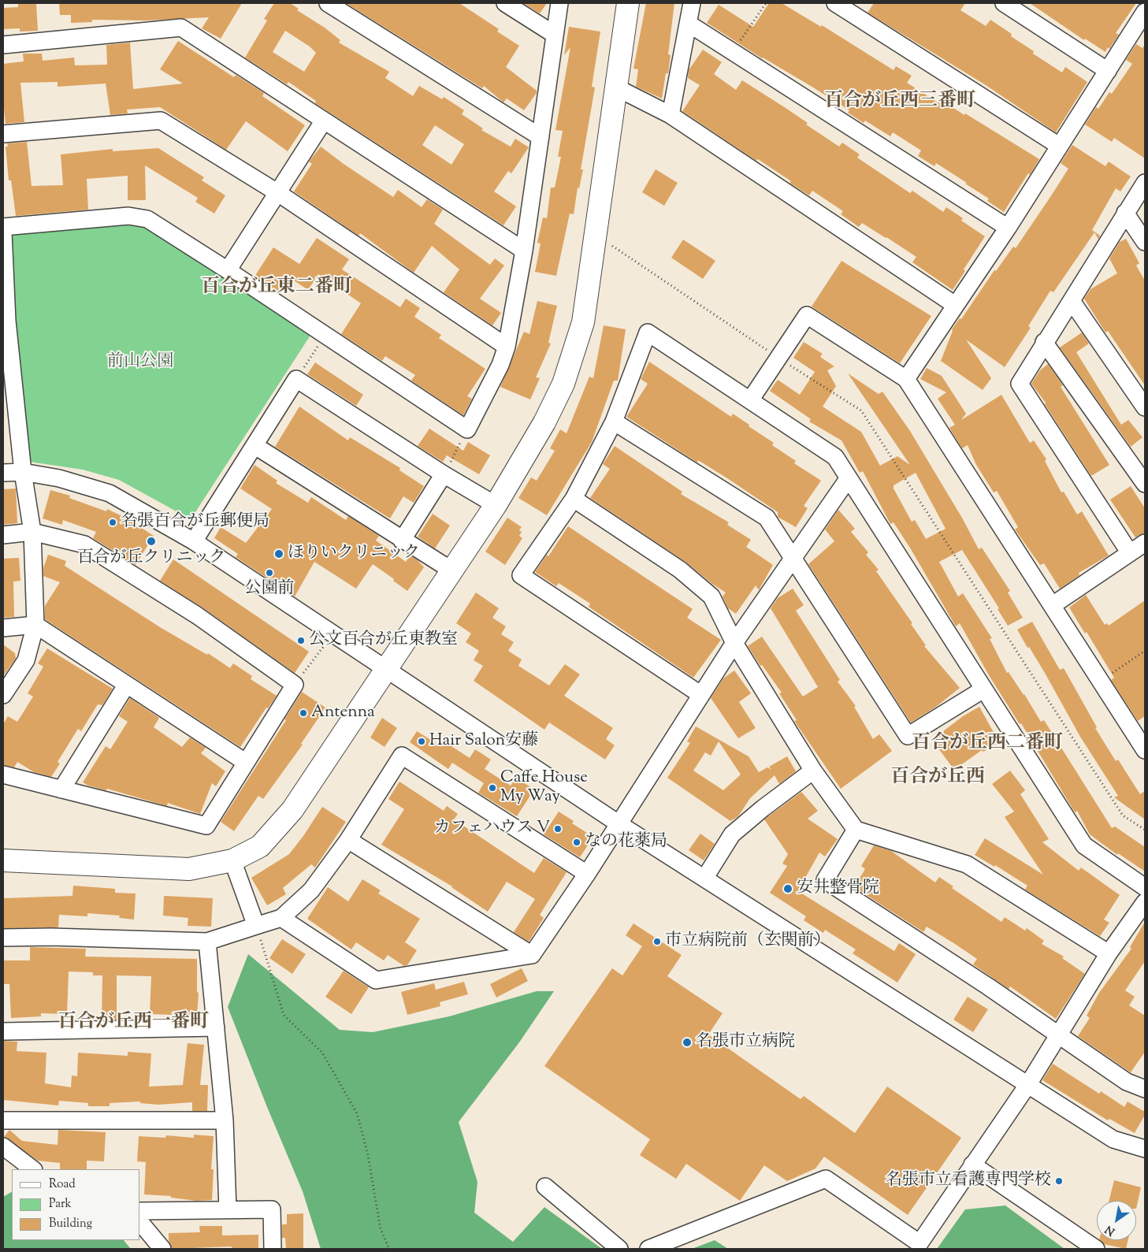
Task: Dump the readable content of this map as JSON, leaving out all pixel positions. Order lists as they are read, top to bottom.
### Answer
{
  "districts": [
    "百合が丘西三番町",
    "百合が丘東二番町",
    "百合が丘西二番町",
    "百合が丘西",
    "百合が丘西一番町"
  ],
  "parks": ["前山公園"],
  "places": [
    "名張百合が丘郵便局",
    "百合が丘クリニック",
    "ほりいクリニック",
    "公園前",
    "公文百合が丘東教室",
    "Antenna",
    "Hair Salon安藤",
    "Caffe House My Way",
    "カフェハウス V",
    "なの花薬局",
    "安井整骨院",
    "市立病院前（玄関前）",
    "名張市立病院",
    "名張市立看護専門学校"
  ],
  "legend": ["Road", "Park", "Building"],
  "north": "bottom left"
}
